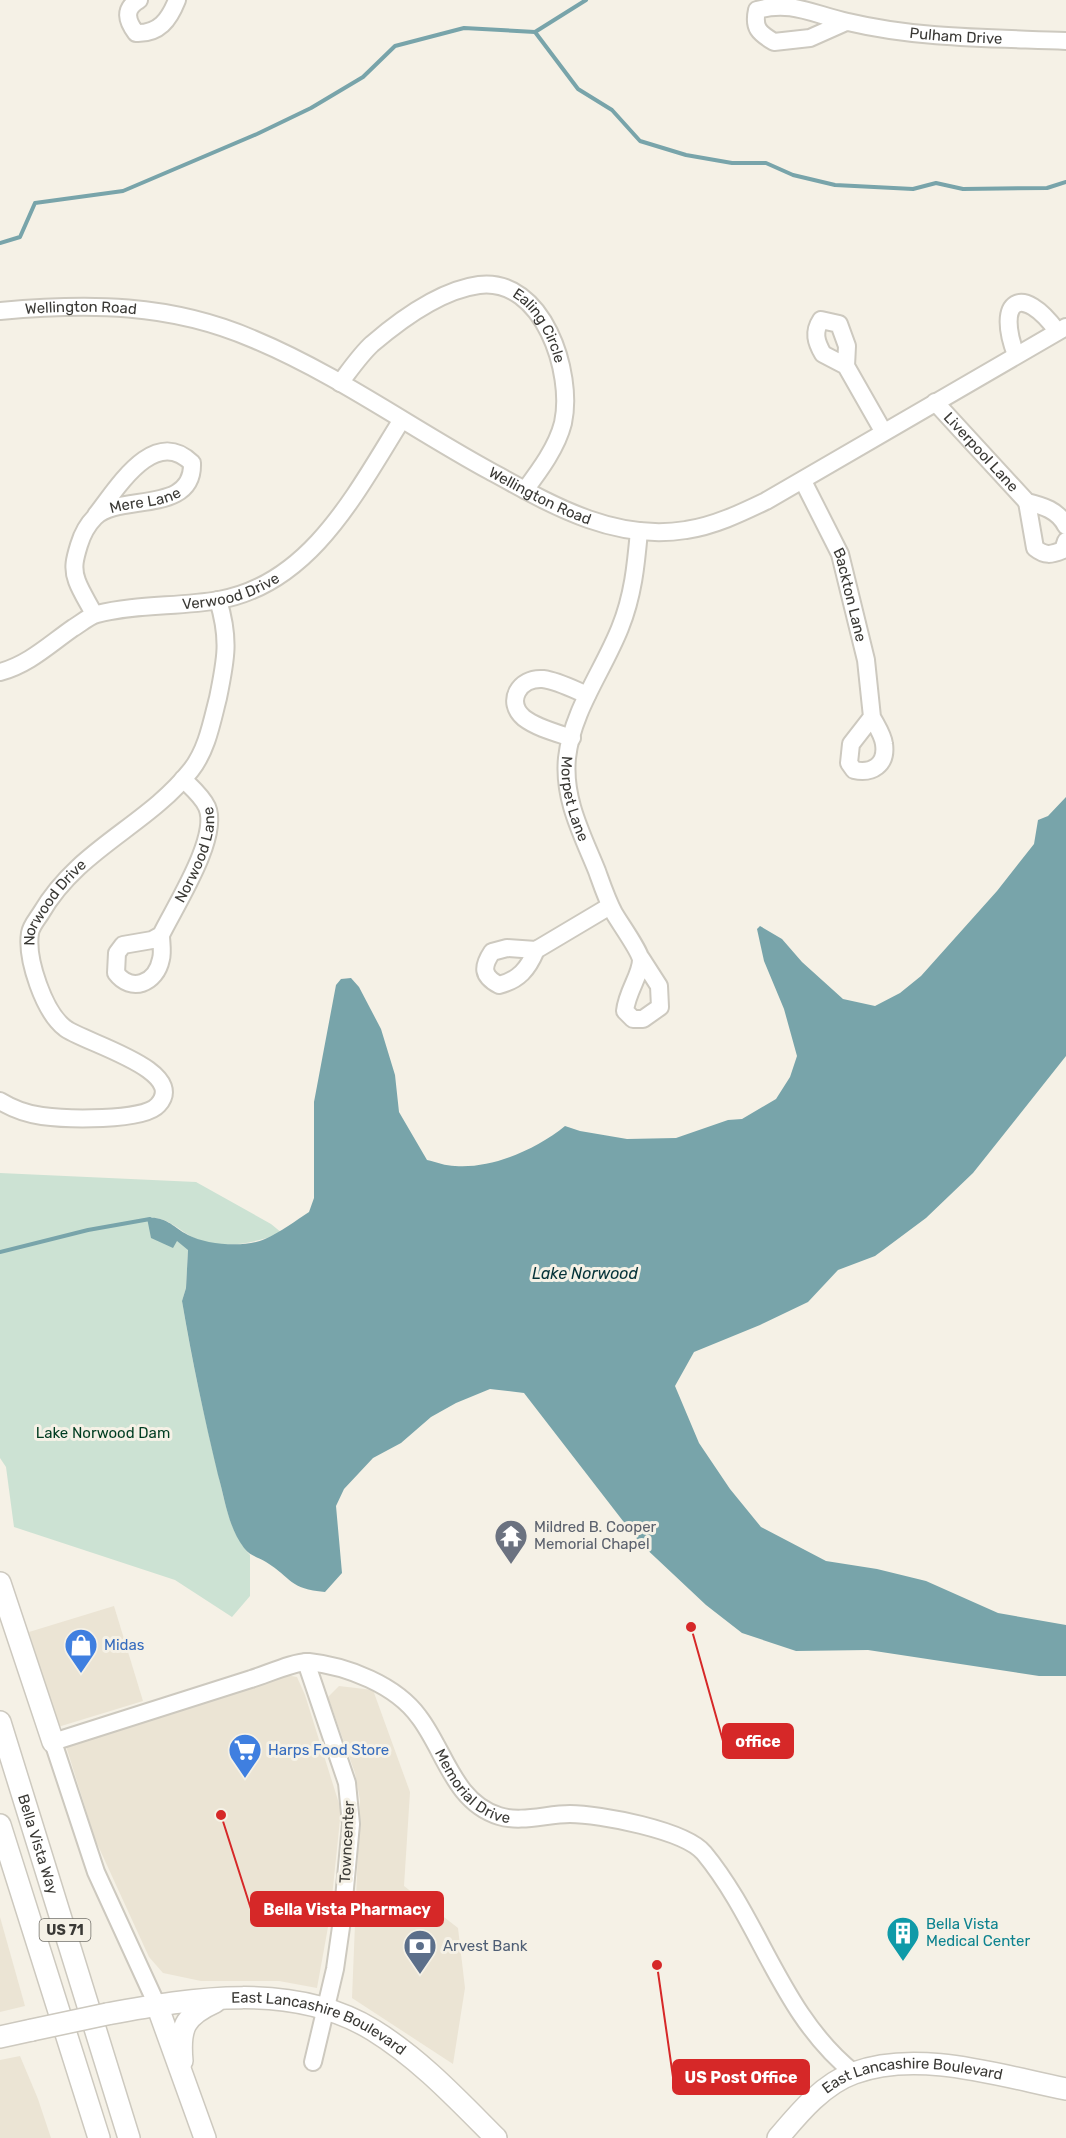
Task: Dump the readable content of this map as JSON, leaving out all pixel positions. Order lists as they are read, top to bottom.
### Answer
{
  "streets": {
    "main road": ["Bella Vista Way", "US 71", "East Lancashire Boulevard"],
    "street": [
      "Pulham Drive",
      "Wellington Road",
      "Ealing Circle",
      "Liverpool Lane",
      "Mere Lane",
      "Verwood Drive",
      "Backton Lane",
      "Morpet Lane",
      "Norwood Lane",
      "Norwood Drive",
      "Memorial Drive",
      "Towncenter"
    ]
  },
  "crossings": [
    ["Wellington Road", "Ealing Circle"],
    ["Wellington Road", "Liverpool Lane"],
    ["Wellington Road", "Verwood Drive"],
    ["Wellington Road", "Backton Lane"],
    ["Wellington Road", "Morpet Lane"],
    ["Mere Lane", "Verwood Drive"],
    ["Verwood Drive", "Norwood Drive"],
    ["Norwood Lane", "Norwood Drive"],
    ["Memorial Drive", "Towncenter"],
    ["Memorial Drive", "East Lancashire Boulevard"],
    ["Towncenter", "East Lancashire Boulevard"]
  ],
  "water": ["Lake Norwood"],
  "parks": ["Lake Norwood Dam"],
  "places": {
    "temple": ["Mildred B. Cooper Memorial Chapel"],
    "other": ["office", "Bella Vista Pharmacy", "US Post Office"],
    "shop": ["Midas"],
    "supermarket": ["Harps Food Store"],
    "building": ["Bella Vista Medical Center"],
    "bank": ["Arvest Bank"]
  }
}
